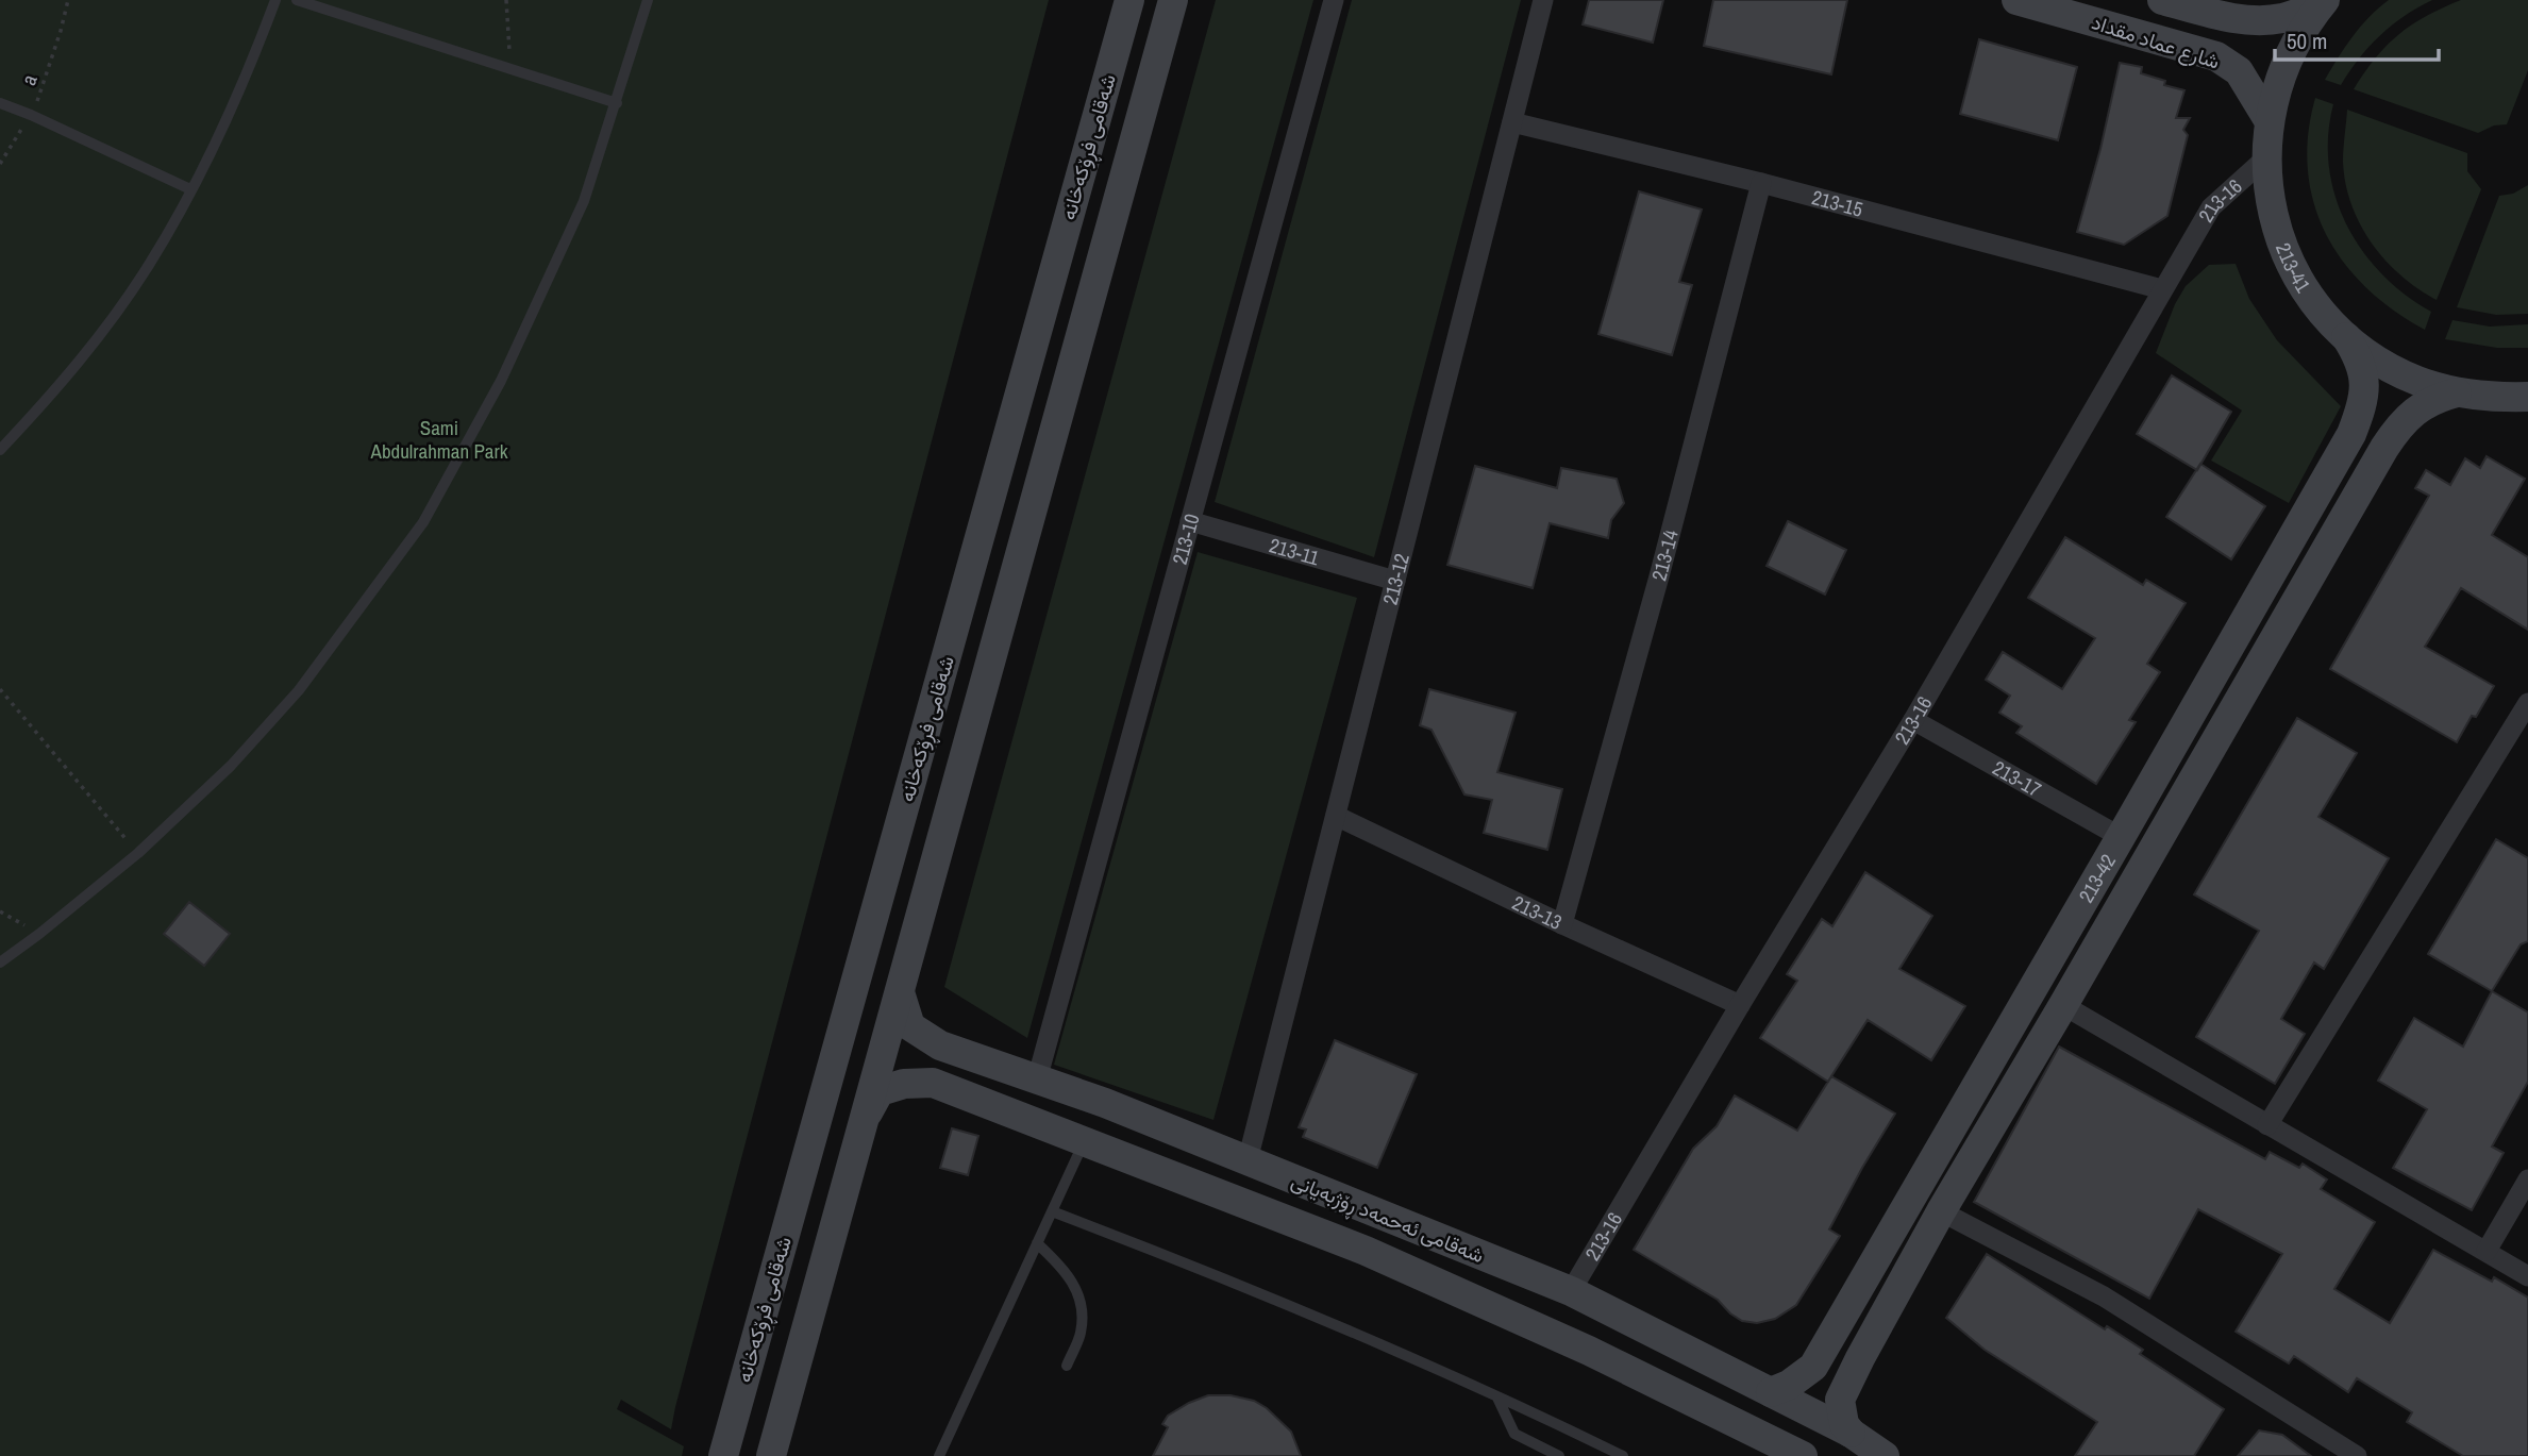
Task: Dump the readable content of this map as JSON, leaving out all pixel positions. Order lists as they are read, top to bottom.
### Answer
{
  "streets": {
    "street": [
      "شارع عماد مقداد",
      "شەقامی فڕۆکەخانە",
      "213-15",
      "213-16",
      "213-41",
      "213-10",
      "213-11",
      "213-14",
      "213-12",
      "213-17",
      "213-42",
      "213-13",
      "شەقامی ئەحمەد ڕۆژبەیانی"
    ],
    "path": ["a"]
  },
  "crossings": [
    ["شارع عماد مقداد", "213-41"],
    ["شەقامی فڕۆکەخانە", "شەقامی ئەحمەد ڕۆژبەیانی"],
    ["213-15", "213-16"],
    ["213-15", "213-14"],
    ["213-15", "213-12"],
    ["213-16", "213-41"],
    ["213-16", "213-17"],
    ["213-16", "213-13"],
    ["213-16", "شەقامی ئەحمەد ڕۆژبەیانی"],
    ["213-41", "213-42"],
    ["213-10", "213-11"],
    ["213-10", "شەقامی ئەحمەد ڕۆژبەیانی"],
    ["213-11", "213-12"],
    ["213-14", "213-13"],
    ["213-12", "213-13"],
    ["213-12", "شەقامی ئەحمەد ڕۆژبەیانی"],
    ["213-17", "213-42"],
    ["213-42", "شەقامی ئەحمەد ڕۆژبەیانی"]
  ],
  "parks": ["Sami Abdulrahman Park"],
  "scale_bar": "50 m"
}
